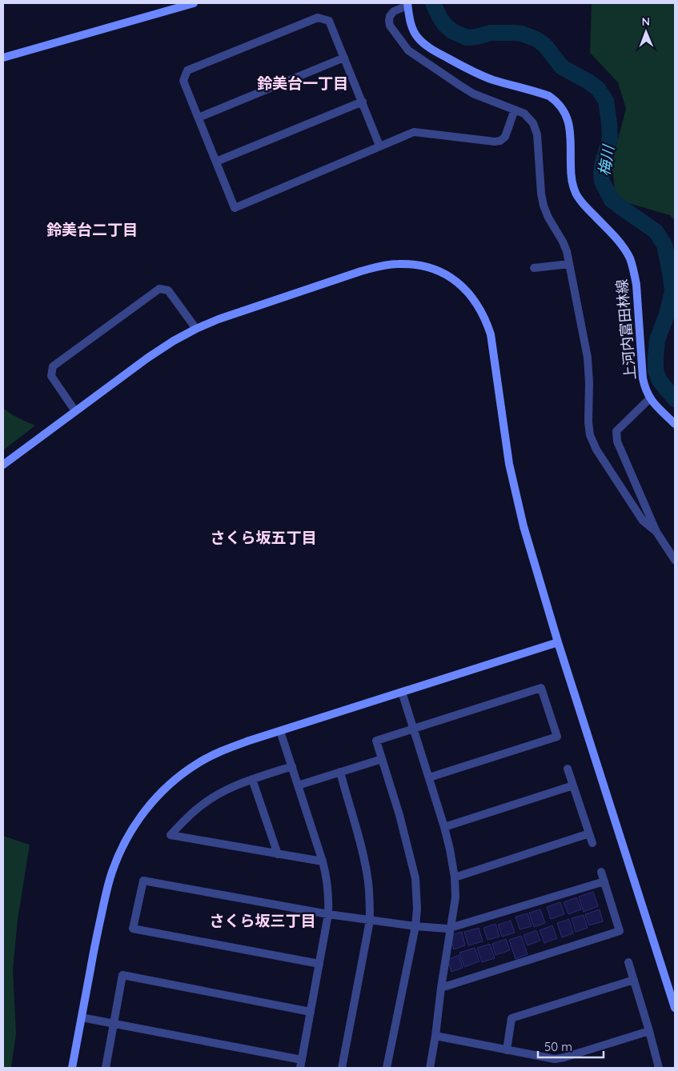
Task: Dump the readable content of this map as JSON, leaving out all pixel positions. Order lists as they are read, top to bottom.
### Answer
{
  "streets": {
    "street": ["上河内富田林線"]
  },
  "districts": [
    "鈴美台一丁目",
    "鈴美台二丁目",
    "さくら坂五丁目",
    "さくら坂三丁目"
  ],
  "water": ["梅川"],
  "scale_bar": "50 m",
  "north": "top"
}
